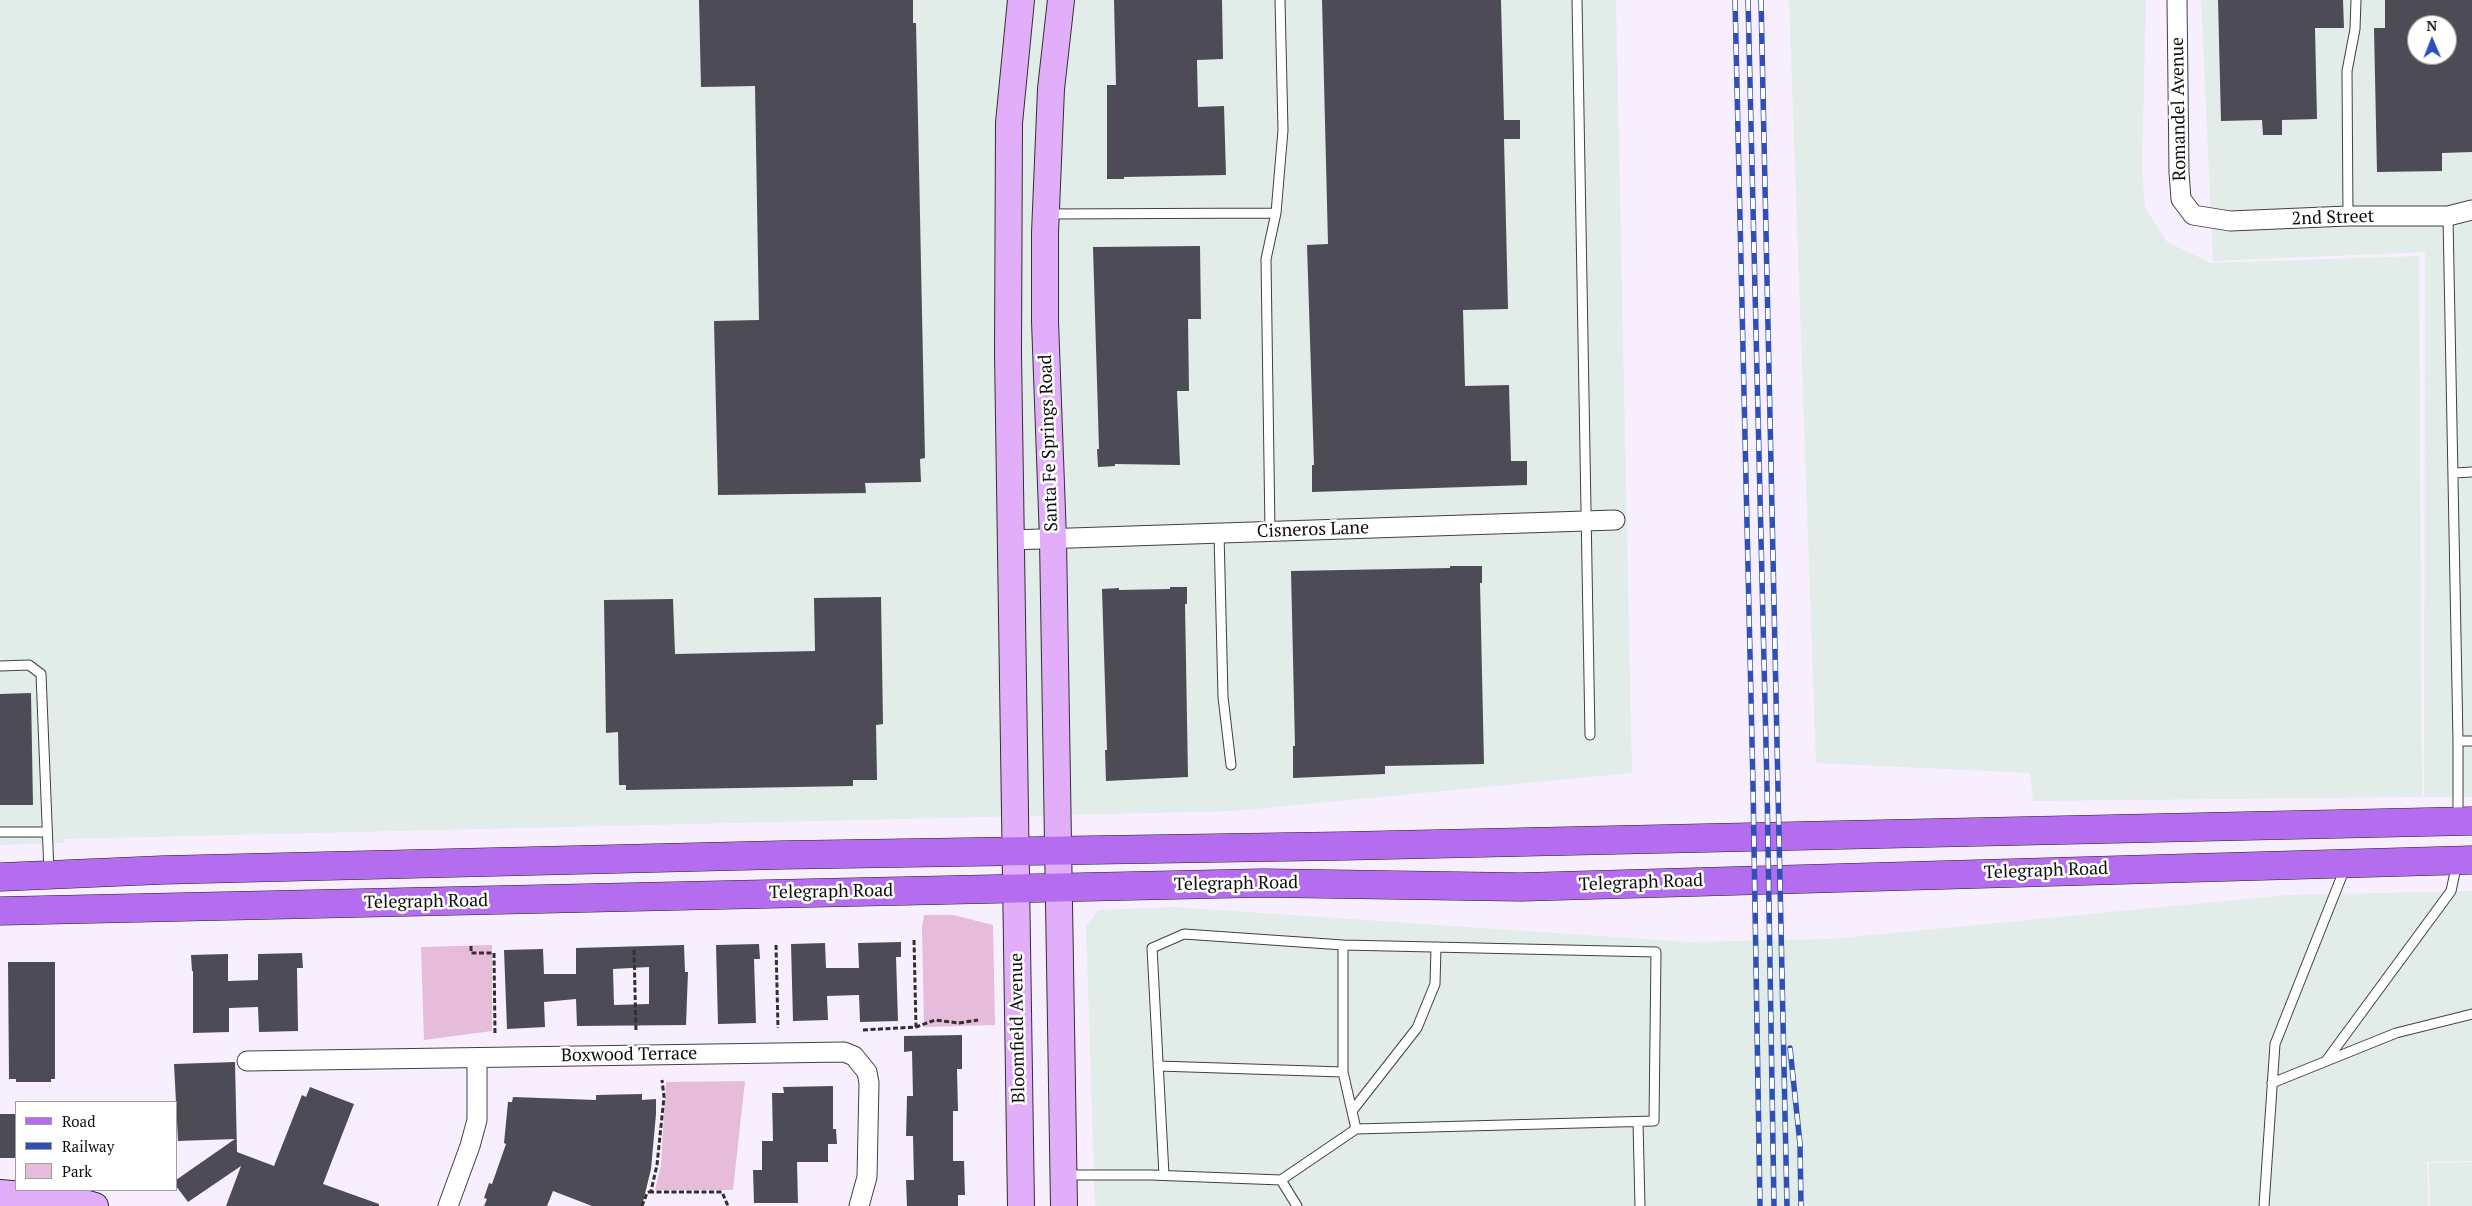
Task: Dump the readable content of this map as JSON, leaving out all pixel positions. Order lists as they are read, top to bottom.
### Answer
{
  "streets": {
    "main road": ["Santa Fe Springs Road", "Telegraph Road", "Bloomfield Avenue"],
    "street": [
      "Romandel Avenue",
      "2nd Street",
      "Cisneros Lane",
      "Boxwood Terrace"
    ]
  },
  "crossings": [
    ["Romandel Avenue", "2nd Street"],
    ["Santa Fe Springs Road", "Cisneros Lane"],
    ["Santa Fe Springs Road", "Telegraph Road"],
    ["Telegraph Road", "Bloomfield Avenue"]
  ],
  "legend": ["Road", "Railway", "Park"],
  "north": "top"
}
